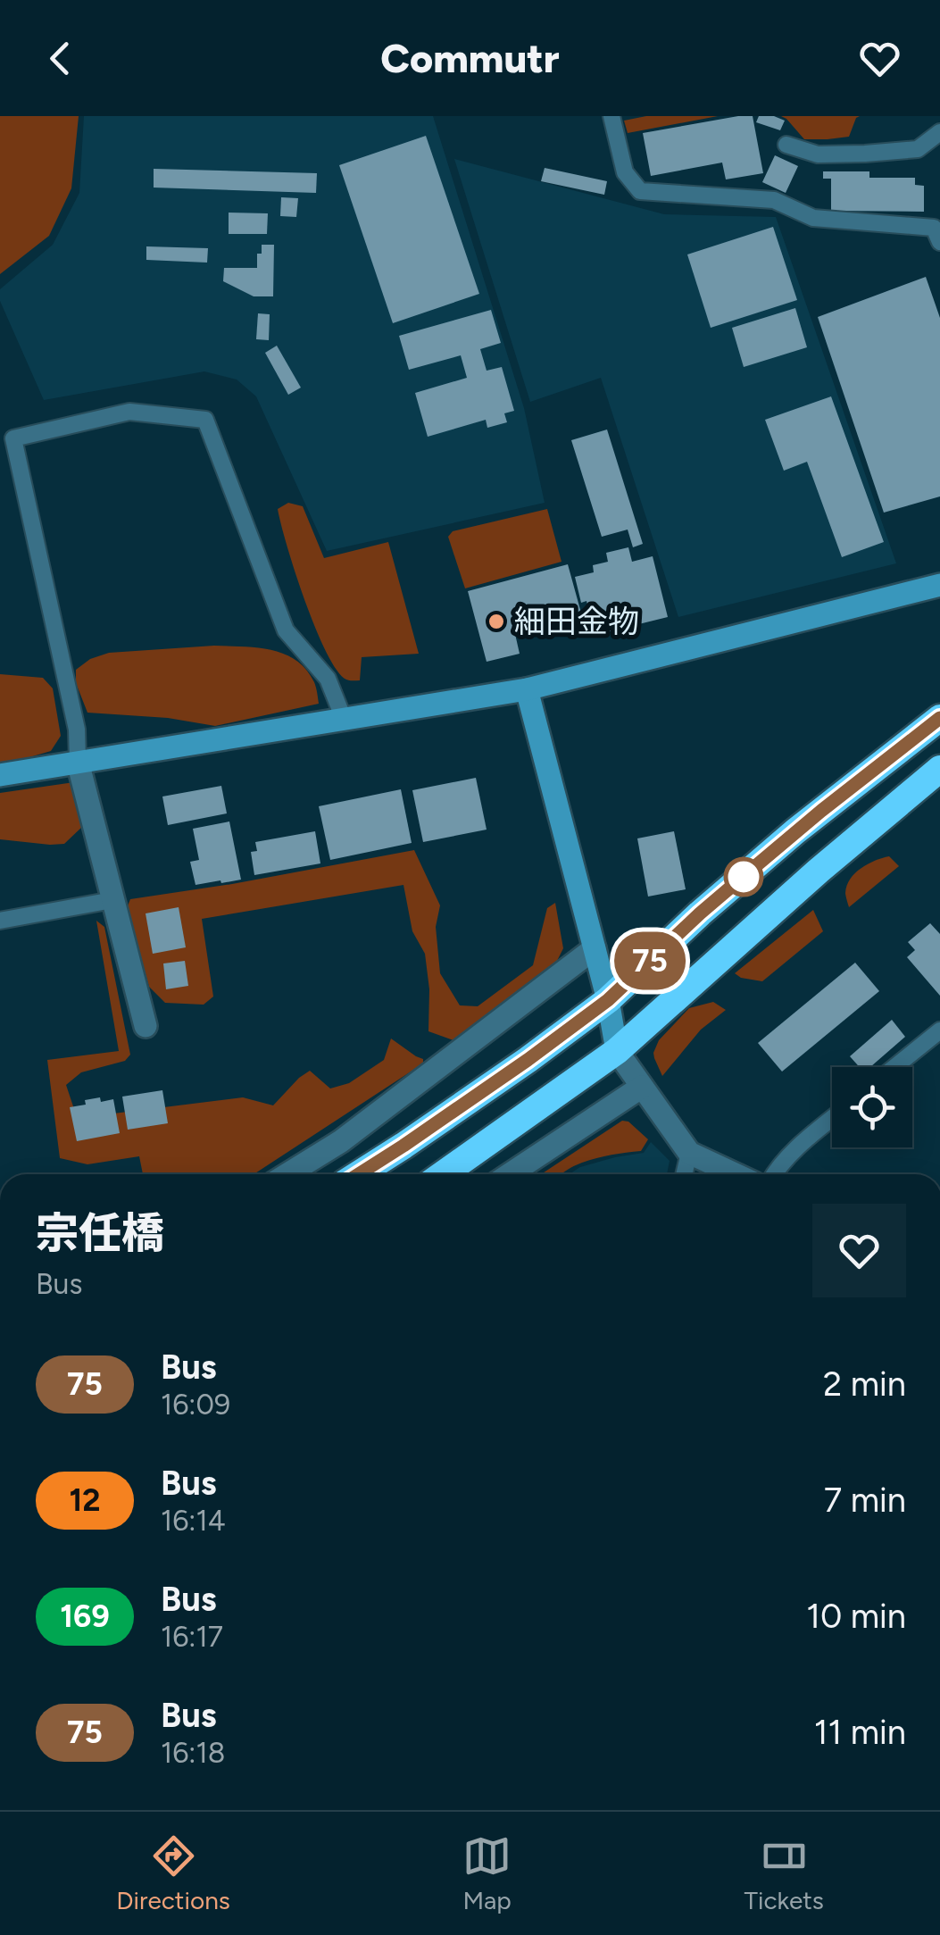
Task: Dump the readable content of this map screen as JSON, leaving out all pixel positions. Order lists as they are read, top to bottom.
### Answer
{
  "places": ["細田金物"],
  "lines": ["bus line 75"],
  "page": {
    "header": "Commutr",
    "on_map": "75",
    "heading": ["宗任橋", "Bus"],
    "list": [
      {
        "mark": "75",
        "name": "Bus",
        "note": "16:09",
        "value": "2 min"
      },
      {
        "mark": "12",
        "name": "Bus",
        "note": "16:14",
        "value": "7 min"
      },
      {
        "mark": "169",
        "name": "Bus",
        "note": "16:17",
        "value": "10 min"
      },
      {
        "mark": "75",
        "name": "Bus",
        "note": "16:18",
        "value": "11 min"
      }
    ],
    "tabs": ["Directions", "Map", "Tickets"]
  }
}
